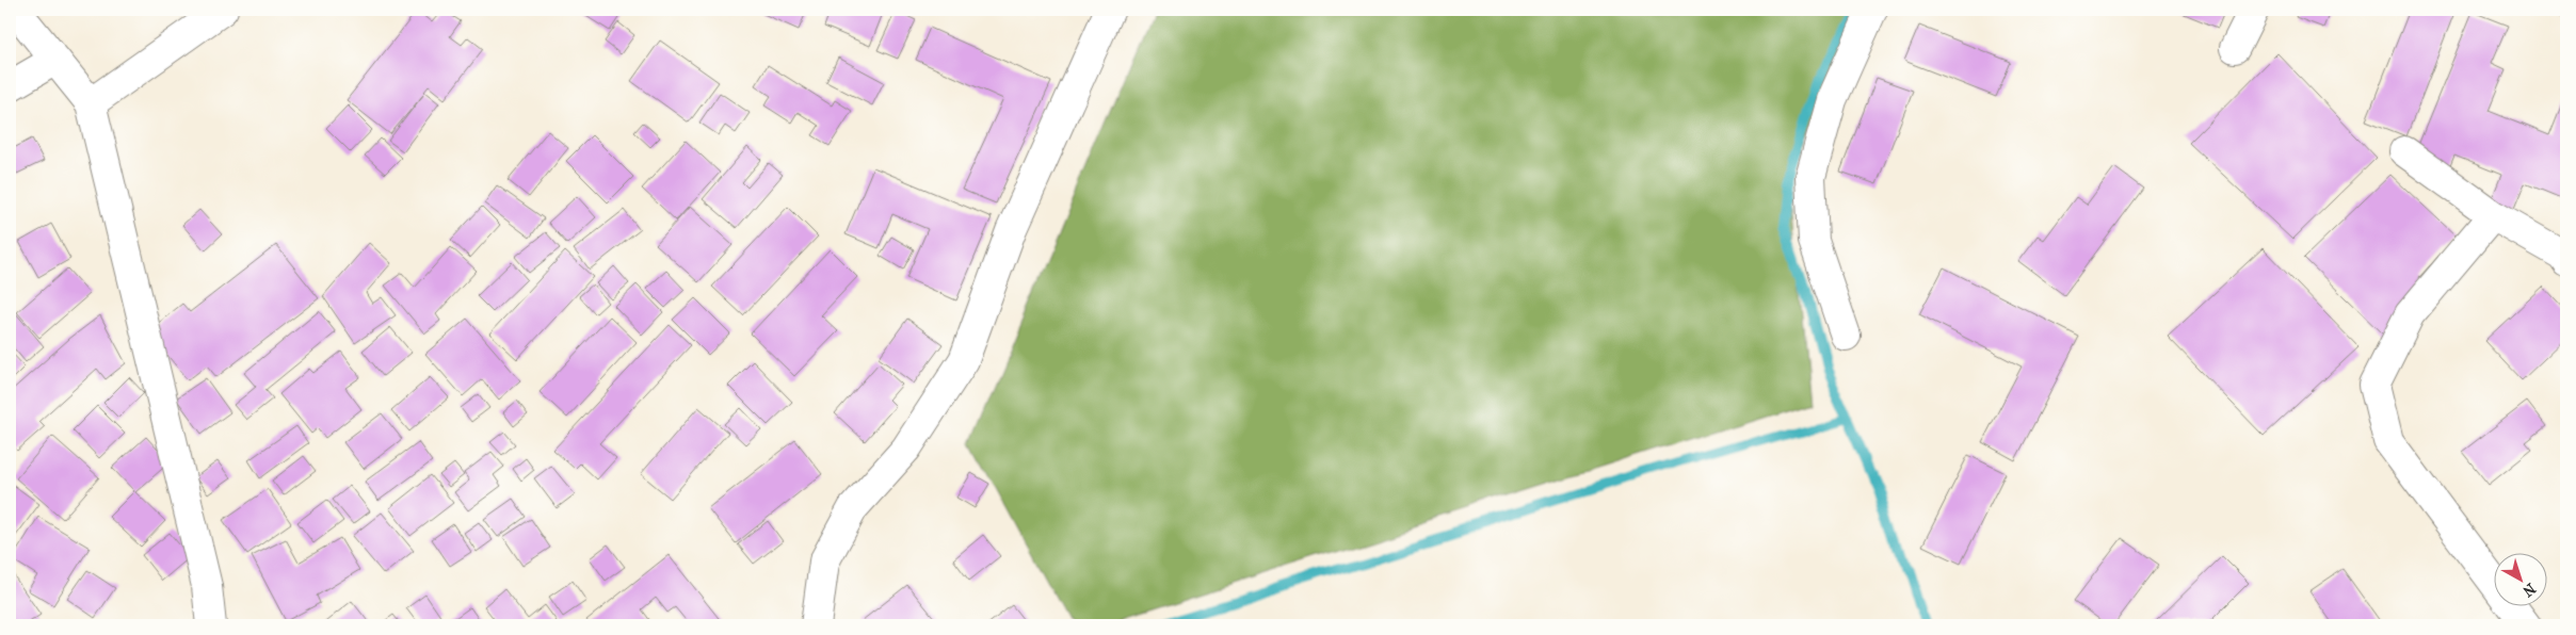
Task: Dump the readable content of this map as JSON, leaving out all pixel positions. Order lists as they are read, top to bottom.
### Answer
{
  "north": "bottom right"
}
